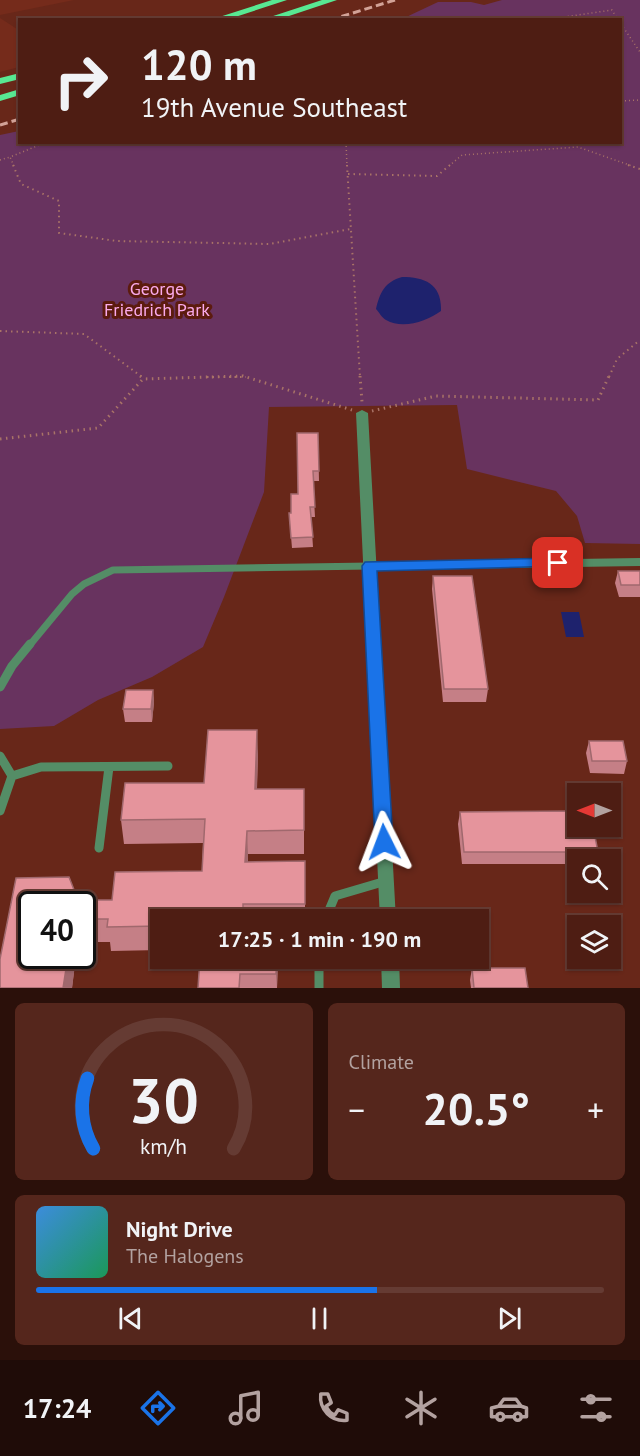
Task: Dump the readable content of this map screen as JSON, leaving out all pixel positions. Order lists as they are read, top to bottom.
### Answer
{
  "parks": ["George Friedrich Park"],
  "north": "left",
  "page": {
    "turn": ["120 m", "19th Avenue Southeast"],
    "limit": "40",
    "trip": "17:25 · 1 min · 190 m",
    "tile": "Climate",
    "heat": ["−", "20.5°", "+"],
    "song": ["Night Drive", "The Halogens"],
    "tabs": "17:24",
    "gauge": ["30", "km/h"]
  }
}
